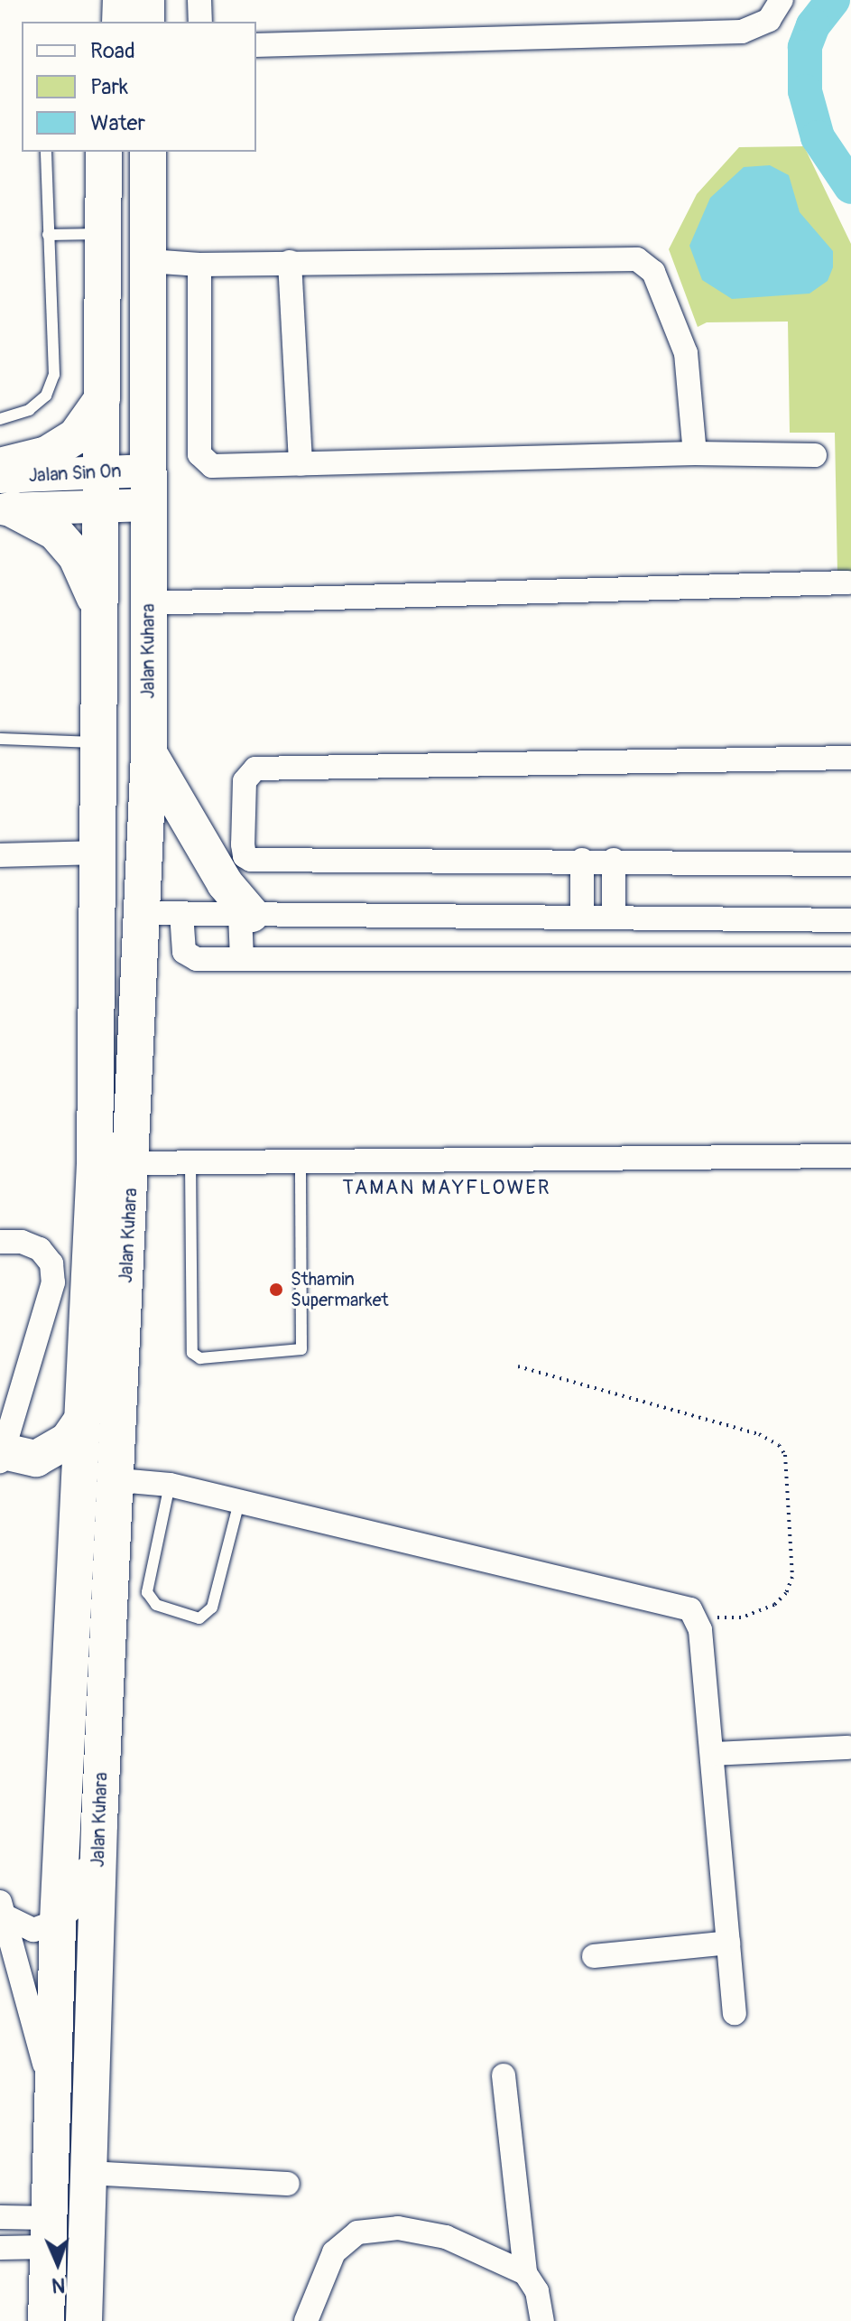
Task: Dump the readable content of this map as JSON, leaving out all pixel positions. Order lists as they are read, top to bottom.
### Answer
{
  "streets": {
    "main road": ["Jalan Sin On", "Jalan Kuhara"]
  },
  "crossings": [
    ["Jalan Sin On", "Jalan Kuhara"]
  ],
  "districts": ["TAMAN MAYFLOWER"],
  "places": ["Sthamin Supermarket"],
  "legend": ["Road", "Park", "Water"],
  "north": "bottom"
}
